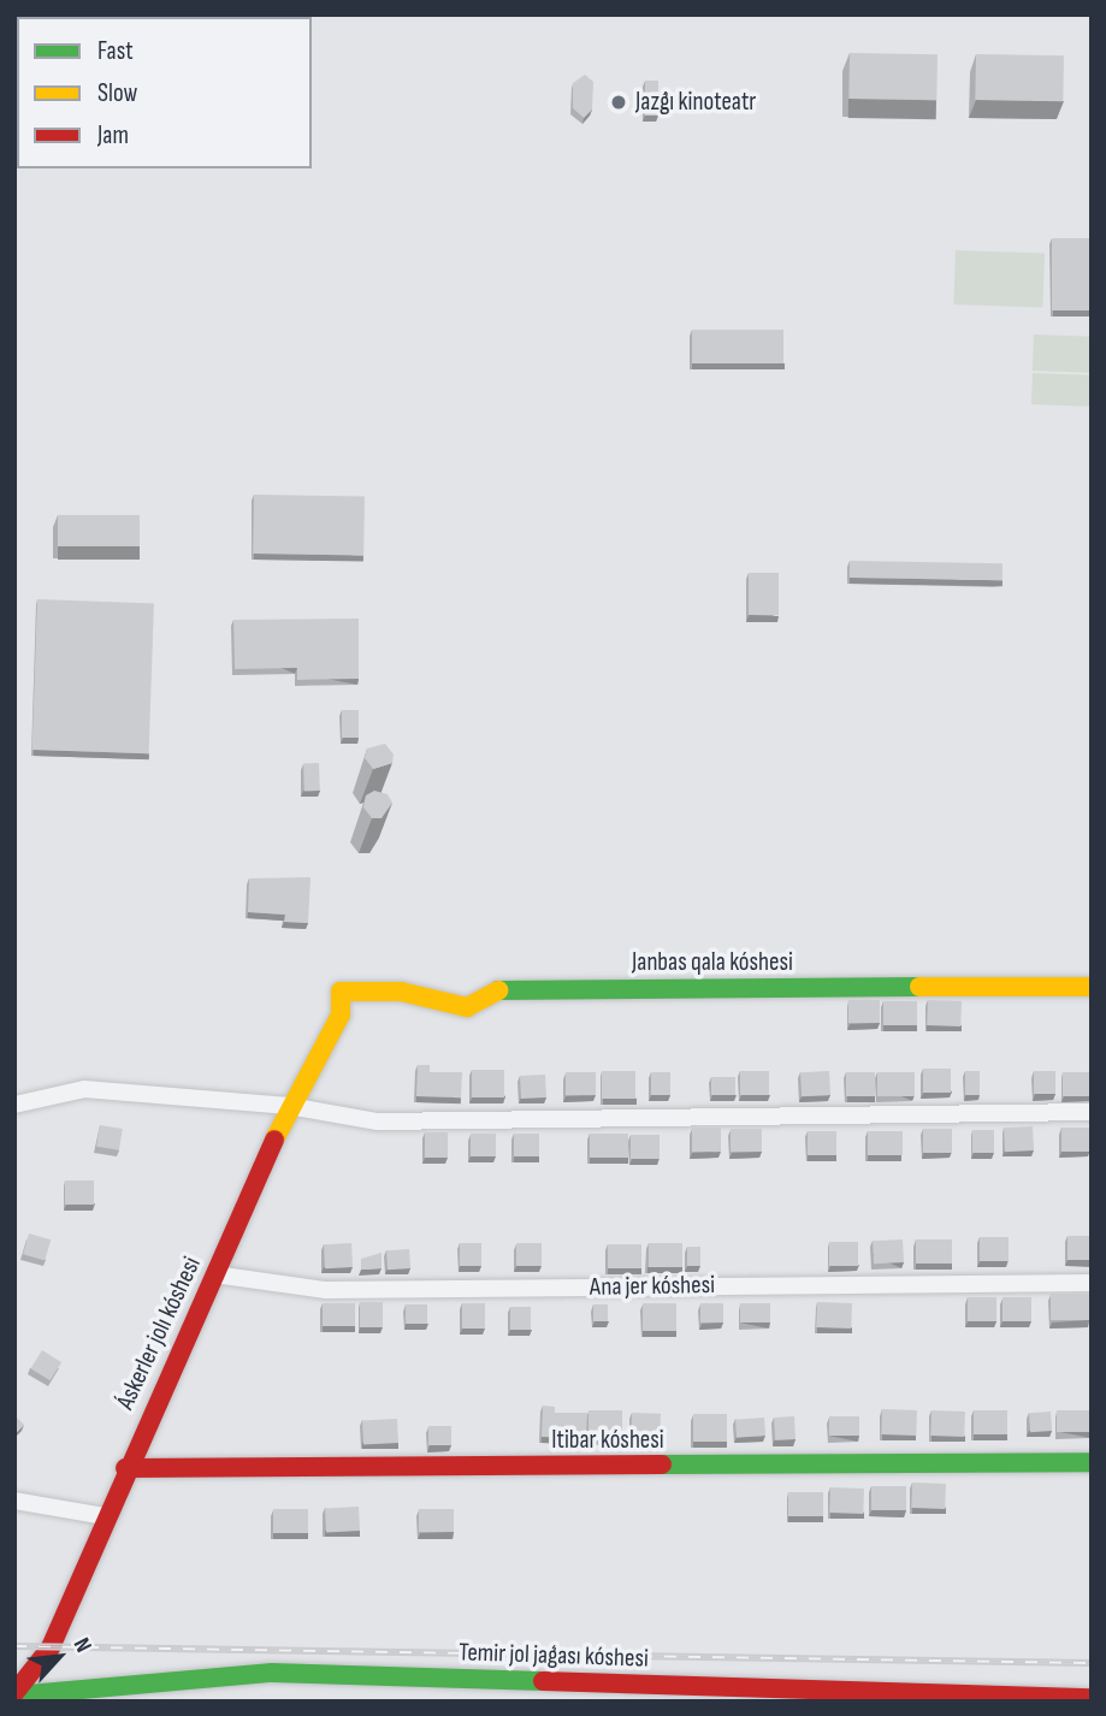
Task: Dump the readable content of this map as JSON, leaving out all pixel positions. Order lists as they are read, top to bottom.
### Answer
{
  "streets": {
    "street": [
      "Janbas qala kóshesi",
      "Ana jer kóshesi",
      "Áskerler jolı kóshesi",
      "Itibar kóshesi",
      "Temir jol jaǵası kóshesi"
    ]
  },
  "crossings": [
    ["Janbas qala kóshesi", "Áskerler jolı kóshesi"],
    ["Ana jer kóshesi", "Áskerler jolı kóshesi"],
    ["Áskerler jolı kóshesi", "Itibar kóshesi"],
    ["Áskerler jolı kóshesi", "Temir jol jaǵası kóshesi"]
  ],
  "places": ["Jazǵı kinoteatr"],
  "legend": ["Fast", "Slow", "Jam"],
  "north": "top right"
}
